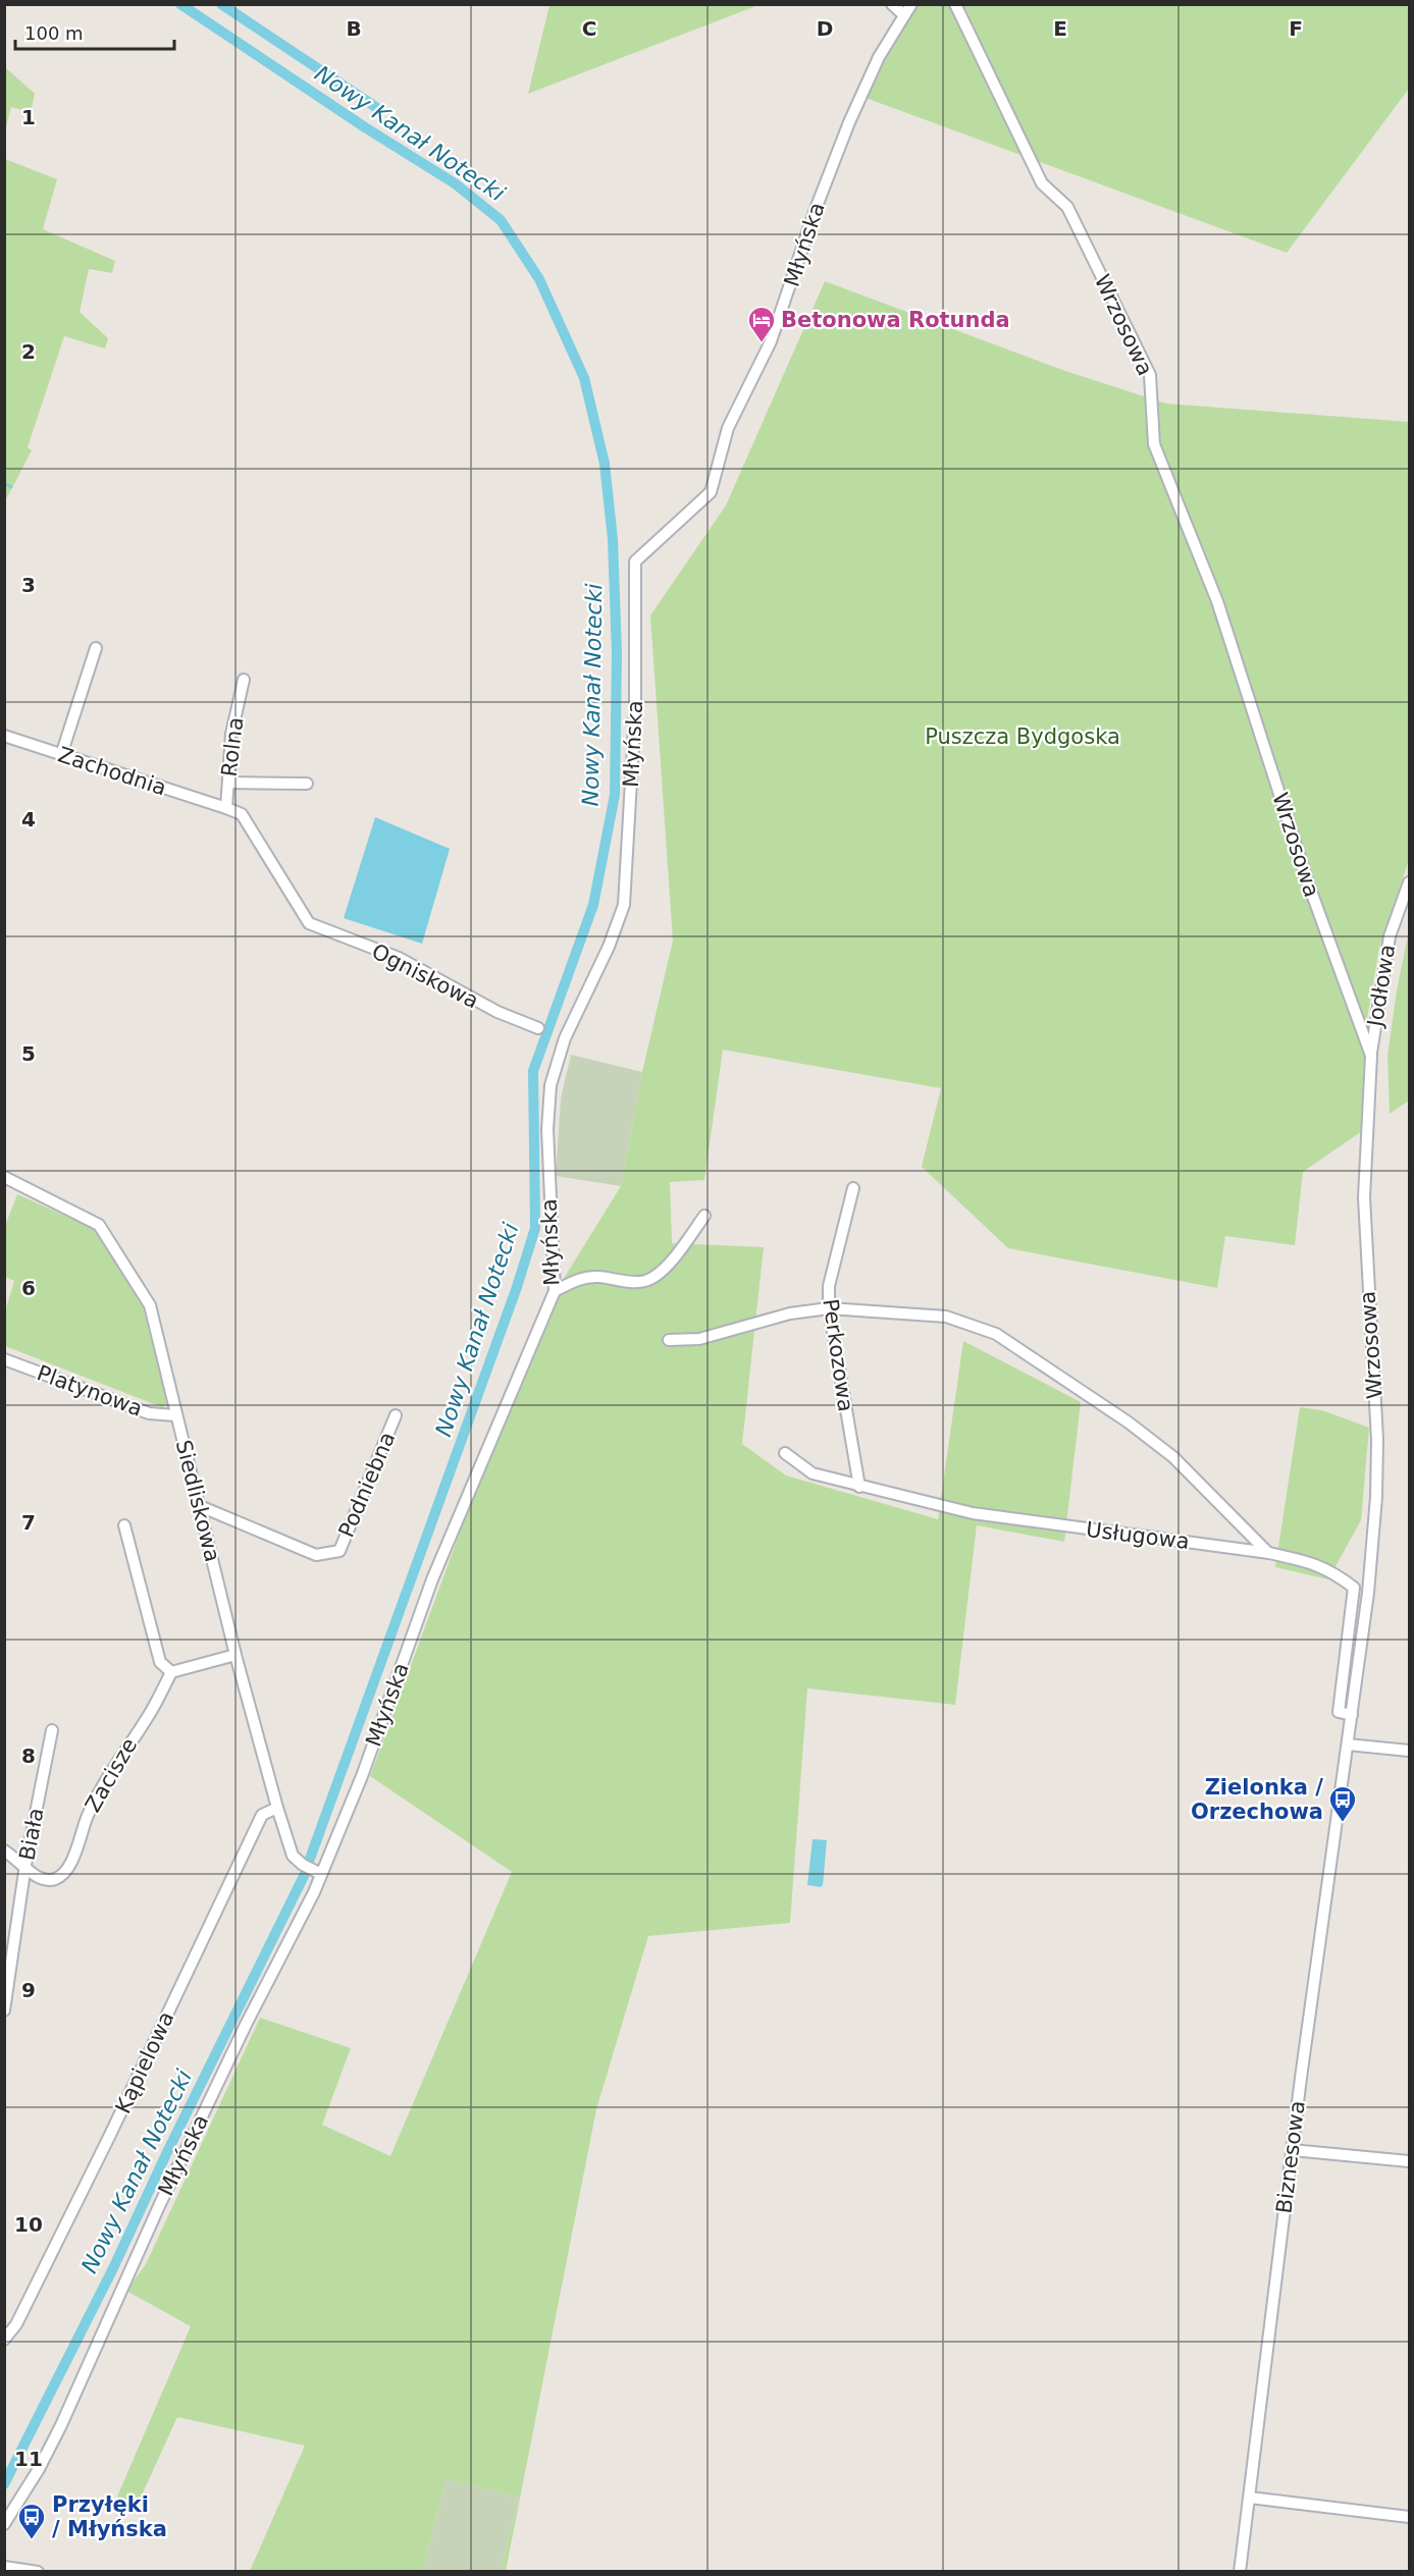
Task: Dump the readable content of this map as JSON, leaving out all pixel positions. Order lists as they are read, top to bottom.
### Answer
{
  "streets": {
    "street": [
      "Młyńska",
      "Wrzosowa",
      "Rolna",
      "Zachodnia",
      "Ogniskowa",
      "Jodłowa",
      "Perkozowa",
      "Platynowa",
      "Podniebna",
      "Siedliskowa",
      "Usługowa",
      "Zacisze",
      "Biała",
      "Kąpielowa",
      "Biznesowa"
    ]
  },
  "crossings": [
    ["Młyńska", "Siedliskowa"],
    ["Wrzosowa", "Jodłowa"],
    ["Wrzosowa", "Usługowa"],
    ["Wrzosowa", "Biznesowa"],
    ["Rolna", "Zachodnia"],
    ["Rolna", "Ogniskowa"],
    ["Zachodnia", "Ogniskowa"],
    ["Perkozowa", "Usługowa"],
    ["Platynowa", "Siedliskowa"],
    ["Podniebna", "Siedliskowa"],
    ["Siedliskowa", "Kąpielowa"],
    ["Zacisze", "Biała"]
  ],
  "water": ["Nowy Kanał Notecki"],
  "parks": ["Puszcza Bydgoska"],
  "places": {
    "hotel": ["Betonowa Rotunda"],
    "bus stop": ["Zielonka / Orzechowa", "Przyłęki / Młyńska"]
  },
  "scale_bar": "100 m",
  "grid": {
    "columns": [
      "B",
      "C",
      "D",
      "E",
      "F"
    ],
    "rows": [
      "1",
      "2",
      "3",
      "4",
      "5",
      "6",
      "7",
      "8",
      "9",
      "10",
      "11"
    ]
  }
}
